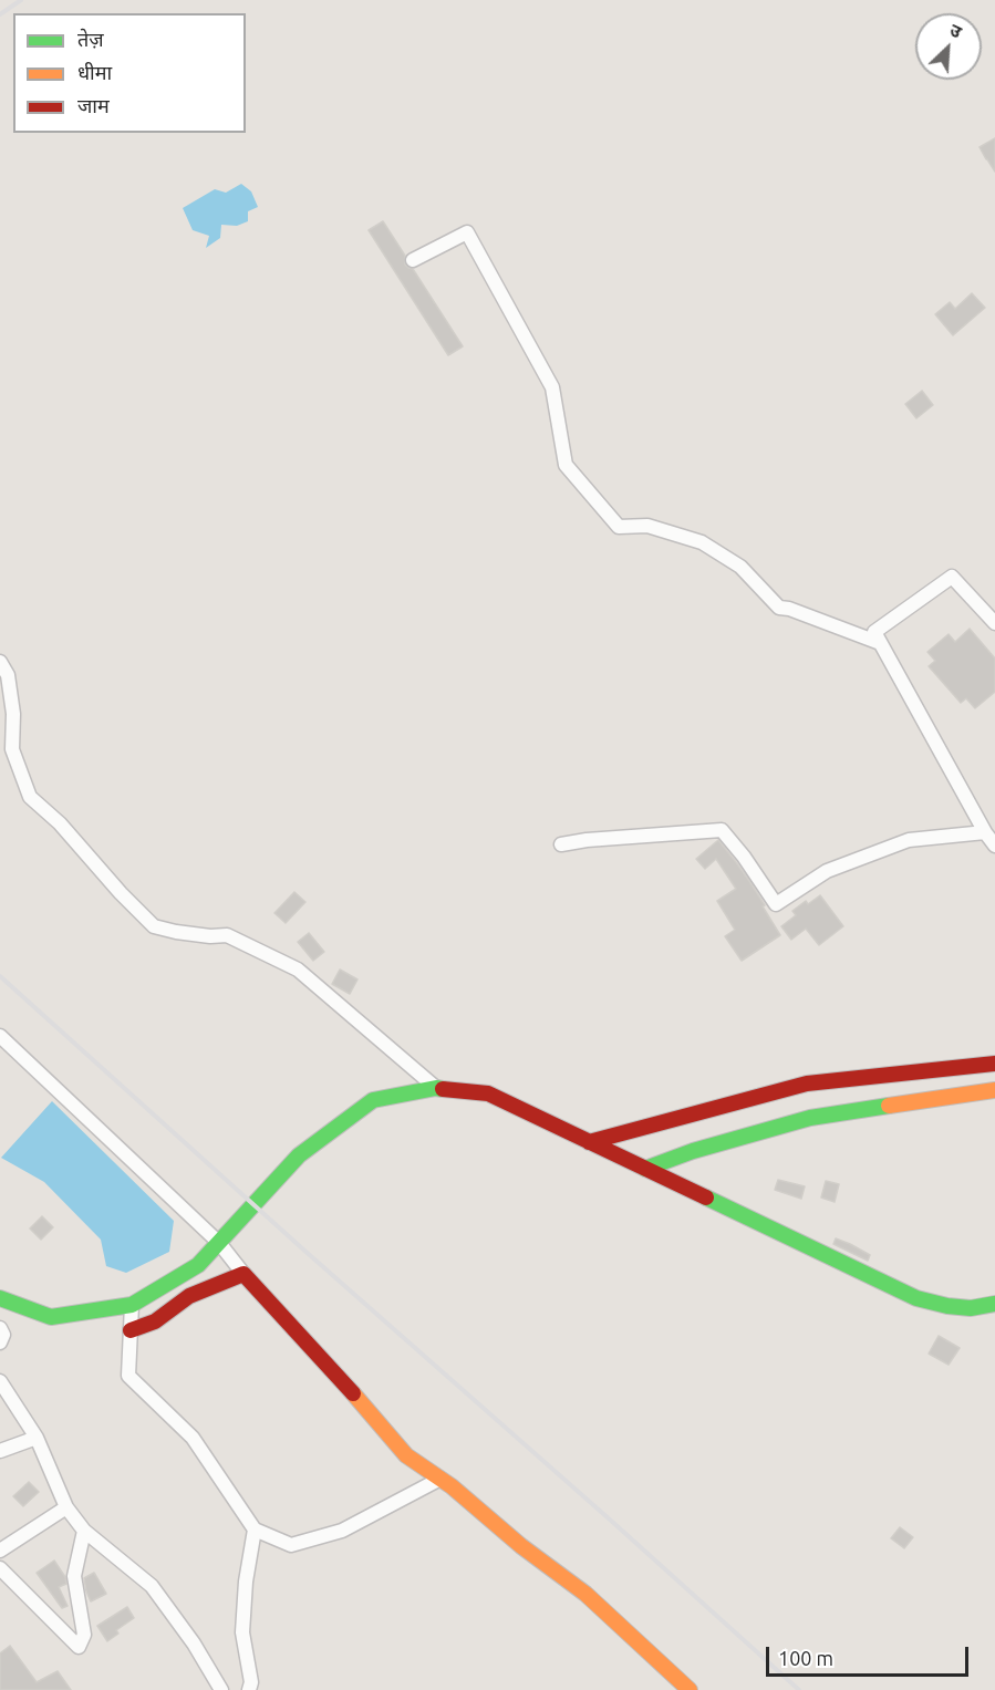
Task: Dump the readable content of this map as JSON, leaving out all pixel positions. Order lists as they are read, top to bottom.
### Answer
{
  "legend": ["तेज़", "धीमा", "जाम"],
  "scale_bar": "100 m",
  "north": "top right"
}
